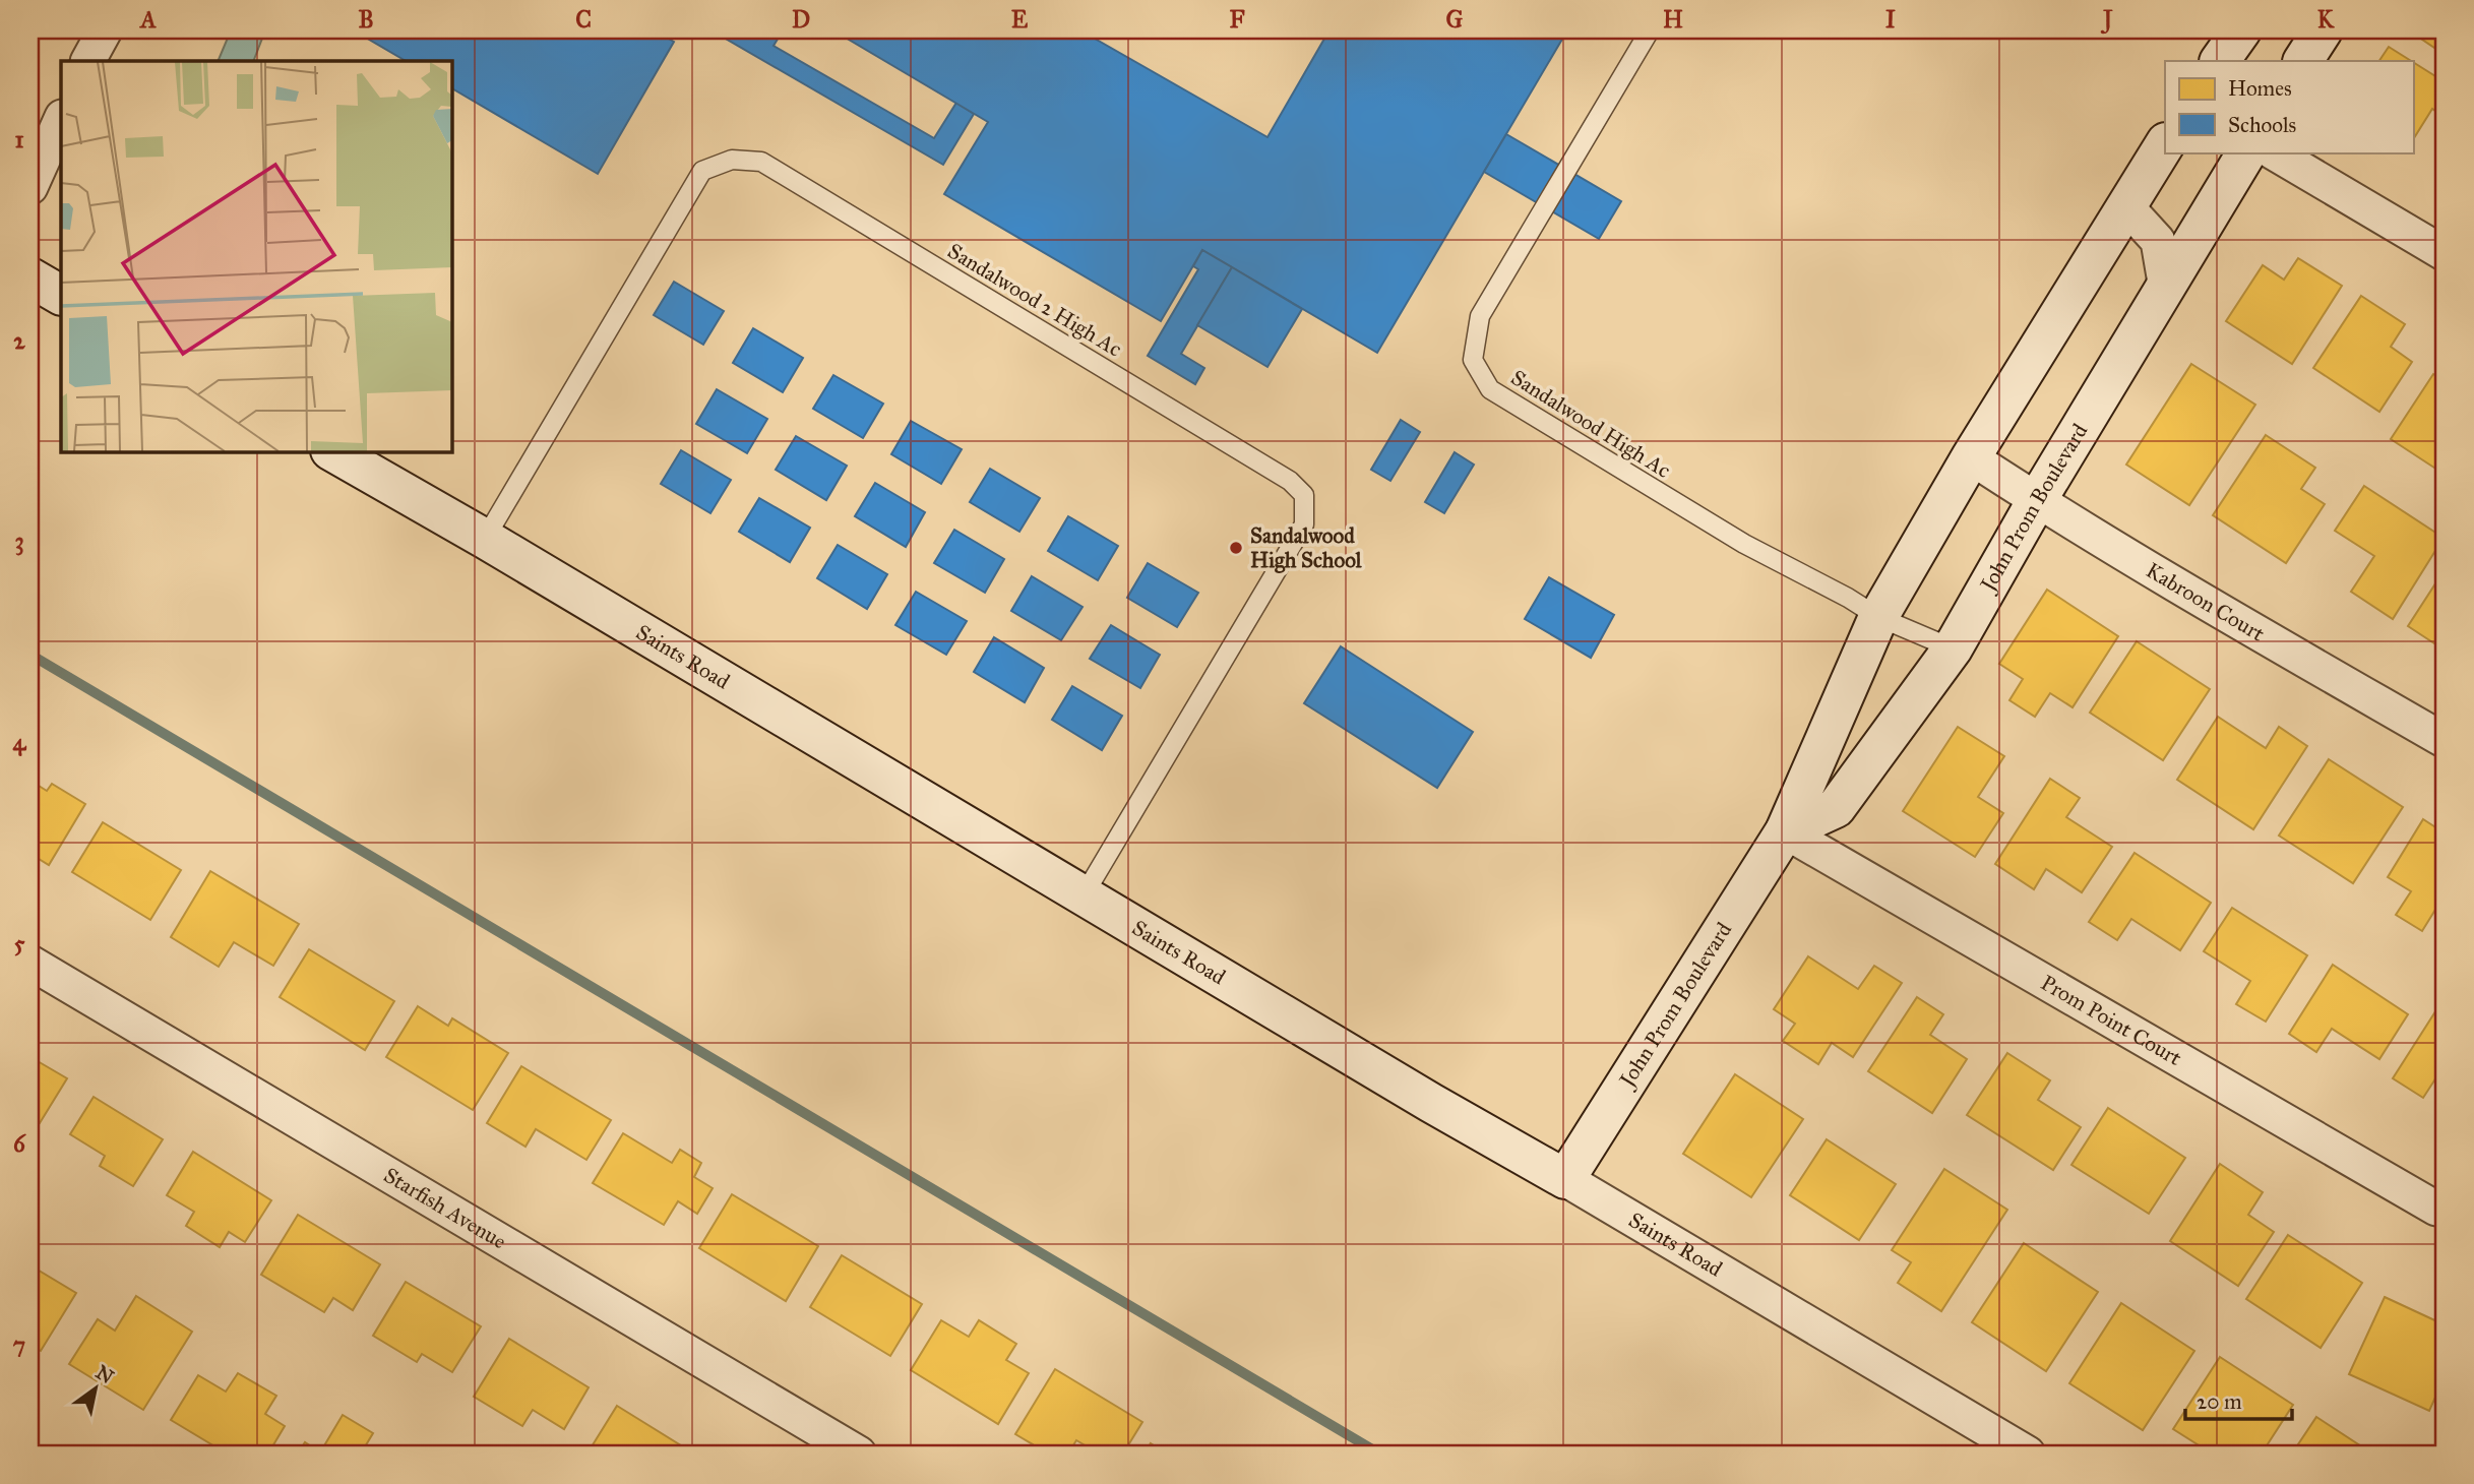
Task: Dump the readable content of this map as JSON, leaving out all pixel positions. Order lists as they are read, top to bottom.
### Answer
{
  "streets": {
    "street": [
      "John Prom Boulevard",
      "Kabroon Court",
      "Saints Road",
      "Prom Point Court",
      "Starfish Avenue"
    ],
    "lane": ["Sandalwood 2 High Ac", "Sandalwood High Ac"]
  },
  "crossings": [
    ["Sandalwood 2 High Ac", "Saints Road"],
    ["Sandalwood High Ac", "John Prom Boulevard"],
    ["John Prom Boulevard", "Kabroon Court"],
    ["John Prom Boulevard", "Saints Road"],
    ["John Prom Boulevard", "Prom Point Court"]
  ],
  "places": ["Sandalwood High School"],
  "legend": ["Homes", "Schools"],
  "scale_bar": "20 m",
  "north": "top right",
  "grid": {
    "columns": [
      "A",
      "B",
      "C",
      "D",
      "E",
      "F",
      "G",
      "H",
      "I",
      "J",
      "K"
    ],
    "rows": [
      "1",
      "2",
      "3",
      "4",
      "5",
      "6",
      "7"
    ]
  }
}
